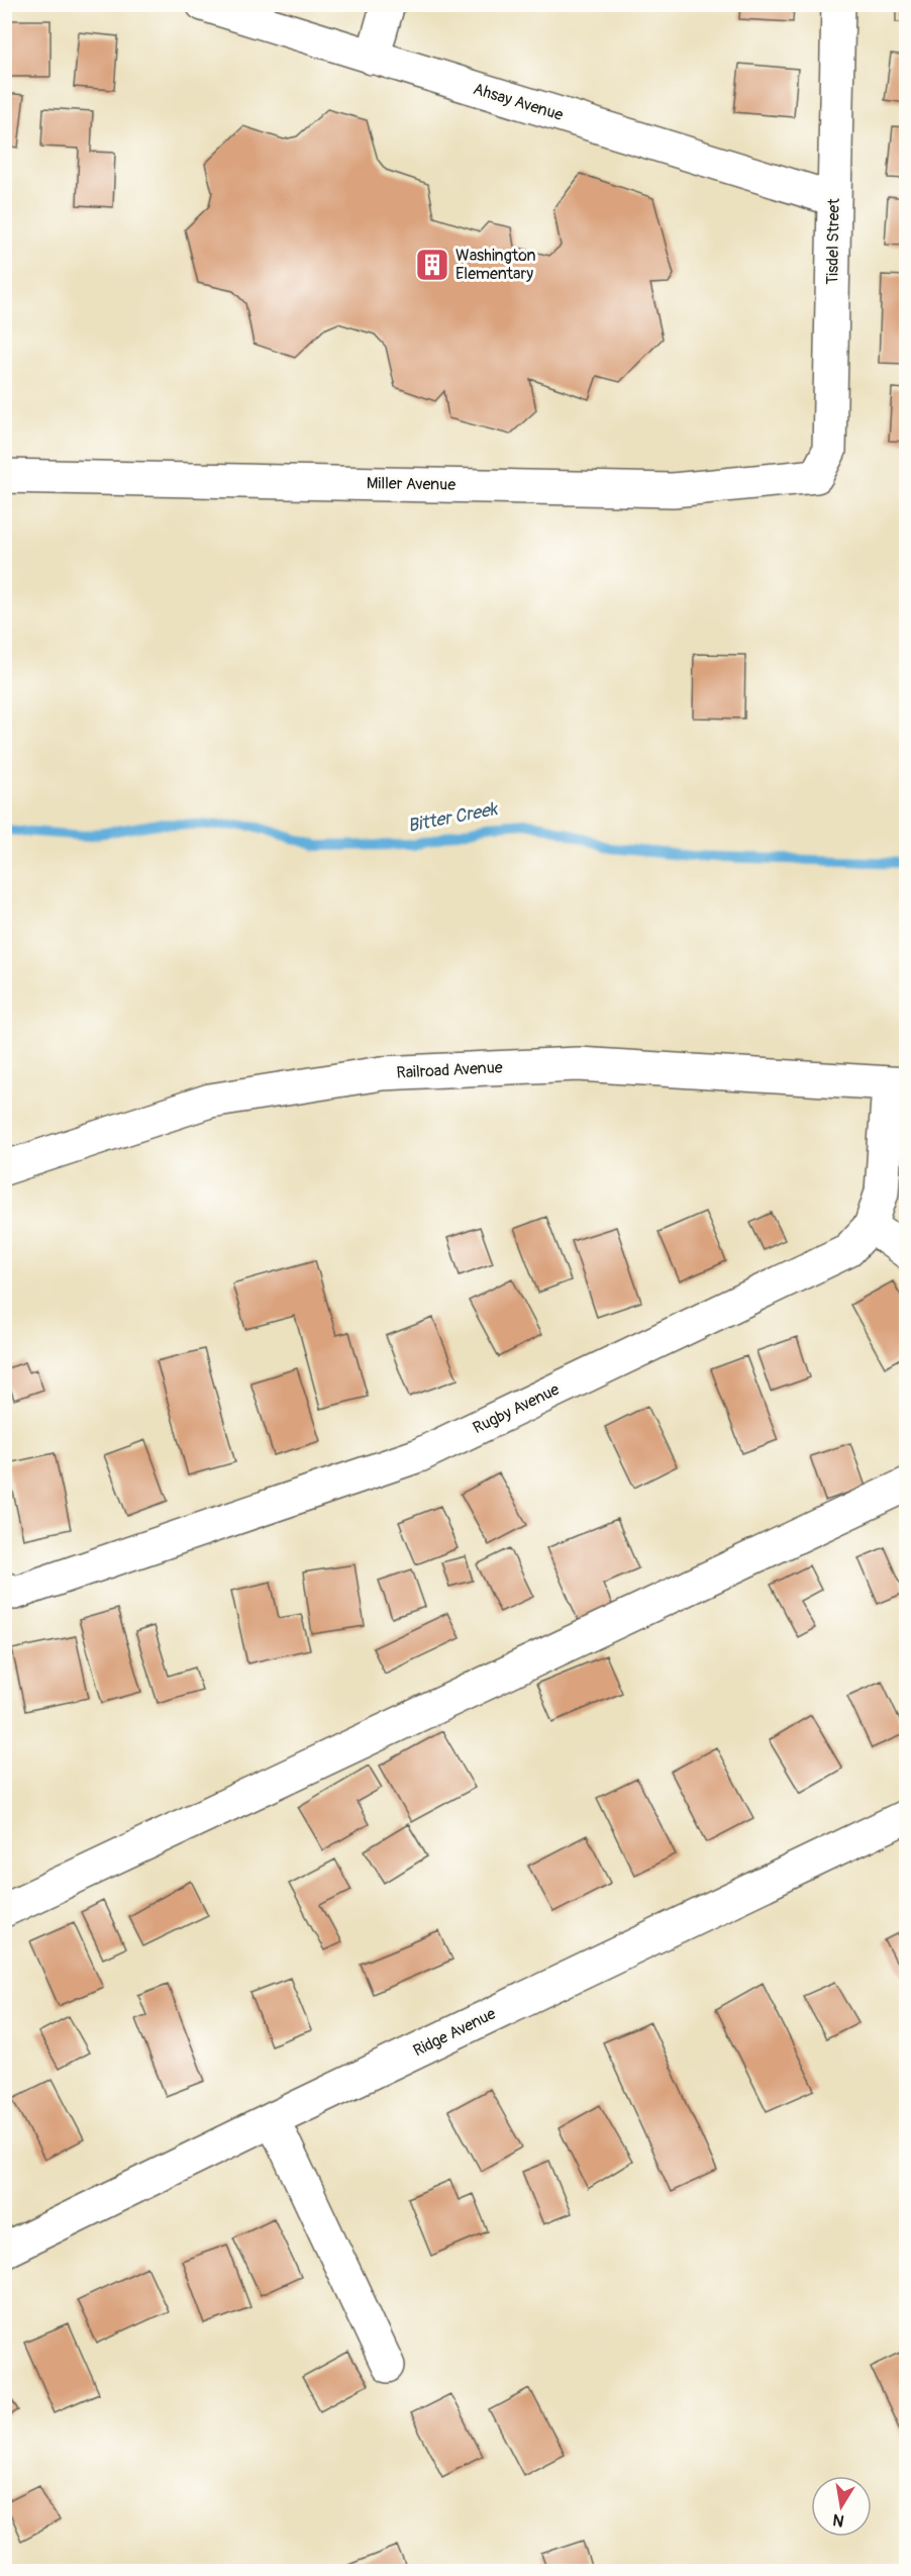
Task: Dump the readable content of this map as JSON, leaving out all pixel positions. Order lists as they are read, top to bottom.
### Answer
{
  "streets": {
    "street": [
      "Ahsay Avenue",
      "Tisdel Street",
      "Miller Avenue",
      "Railroad Avenue",
      "Rugby Avenue",
      "Ridge Avenue"
    ]
  },
  "crossings": [
    ["Ahsay Avenue", "Tisdel Street"],
    ["Tisdel Street", "Miller Avenue"],
    ["Railroad Avenue", "Rugby Avenue"]
  ],
  "water": ["Bitter Creek"],
  "places": {
    "building": ["Washington Elementary"]
  },
  "north": "bottom"
}
